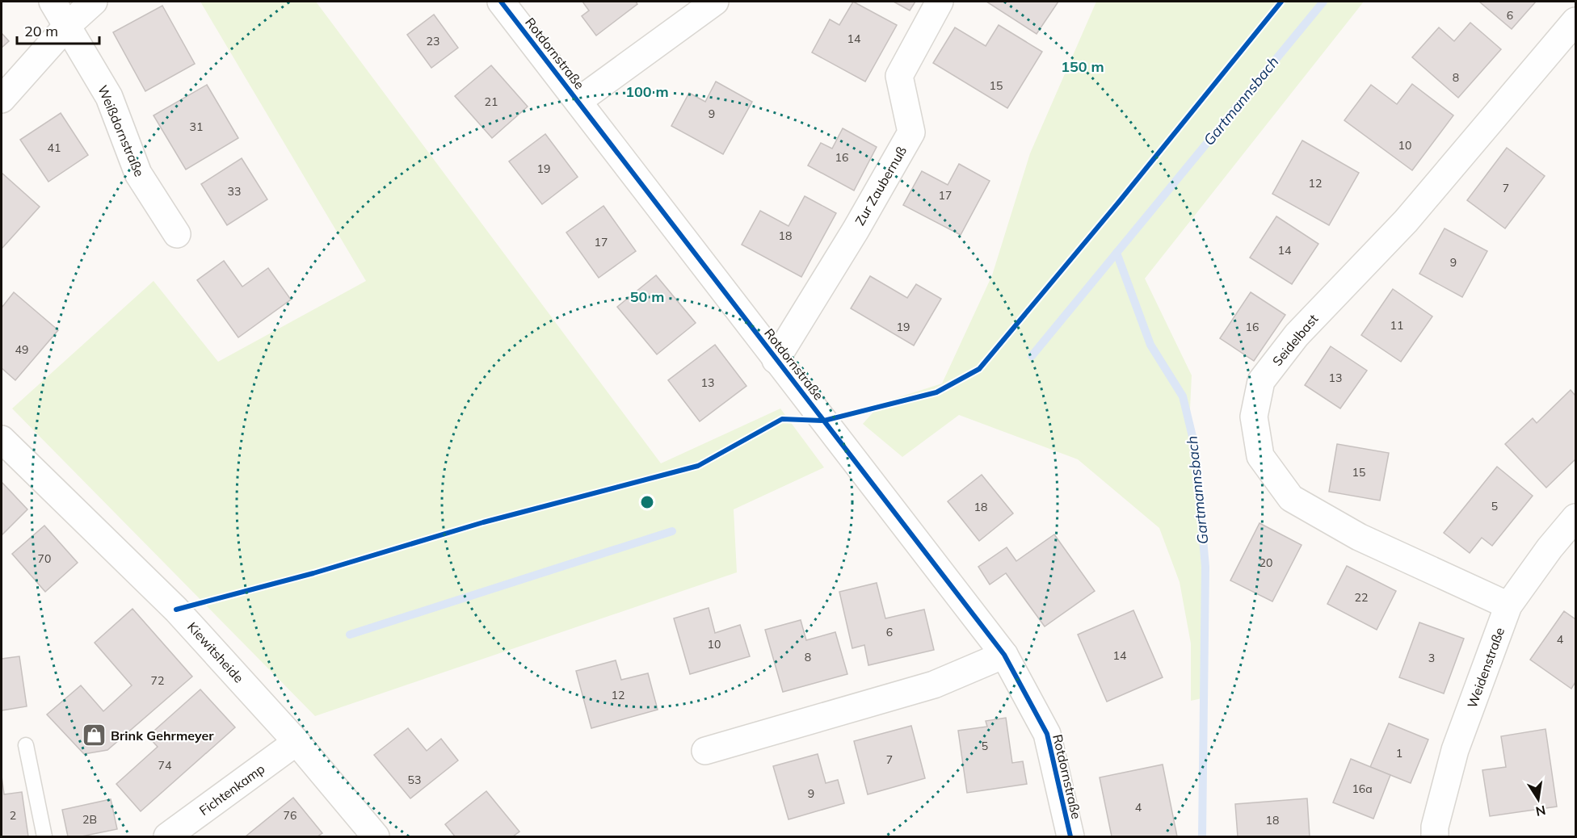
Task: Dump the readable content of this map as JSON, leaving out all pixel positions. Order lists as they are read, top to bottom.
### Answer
{
  "streets": {
    "street": [
      "Rotdornstraße",
      "Weißdornstraße",
      "Zur Zaubernuß",
      "Seidelbast",
      "Kiewitsheide",
      "Weidenstraße",
      "Fichtenkamp"
    ]
  },
  "crossings": [
    ["Rotdornstraße", "Zur Zaubernuß"],
    ["Seidelbast", "Weidenstraße"],
    ["Kiewitsheide", "Fichtenkamp"]
  ],
  "water": ["Gartmannsbach"],
  "places": {
    "shop": ["Brink Gehrmeyer"]
  },
  "house_numbers": [
    "6",
    "14",
    "23",
    "8",
    "15",
    "21",
    "9",
    "31",
    "10",
    "41",
    "16",
    "19",
    "12",
    "7",
    "33",
    "17",
    "18",
    "17",
    "14",
    "9",
    "11",
    "19",
    "16",
    "49",
    "13",
    "13",
    "15",
    "5",
    "18",
    "70",
    "20",
    "22",
    "6",
    "4",
    "10",
    "14",
    "8",
    "3",
    "72",
    "12",
    "5",
    "1",
    "7",
    "74",
    "53",
    "16a",
    "9",
    "4",
    "2",
    "76",
    "2B",
    "18"
  ],
  "scale_bar": "20 m",
  "north": "bottom",
  "rings": ["150 m", "100 m", "50 m"]
}
